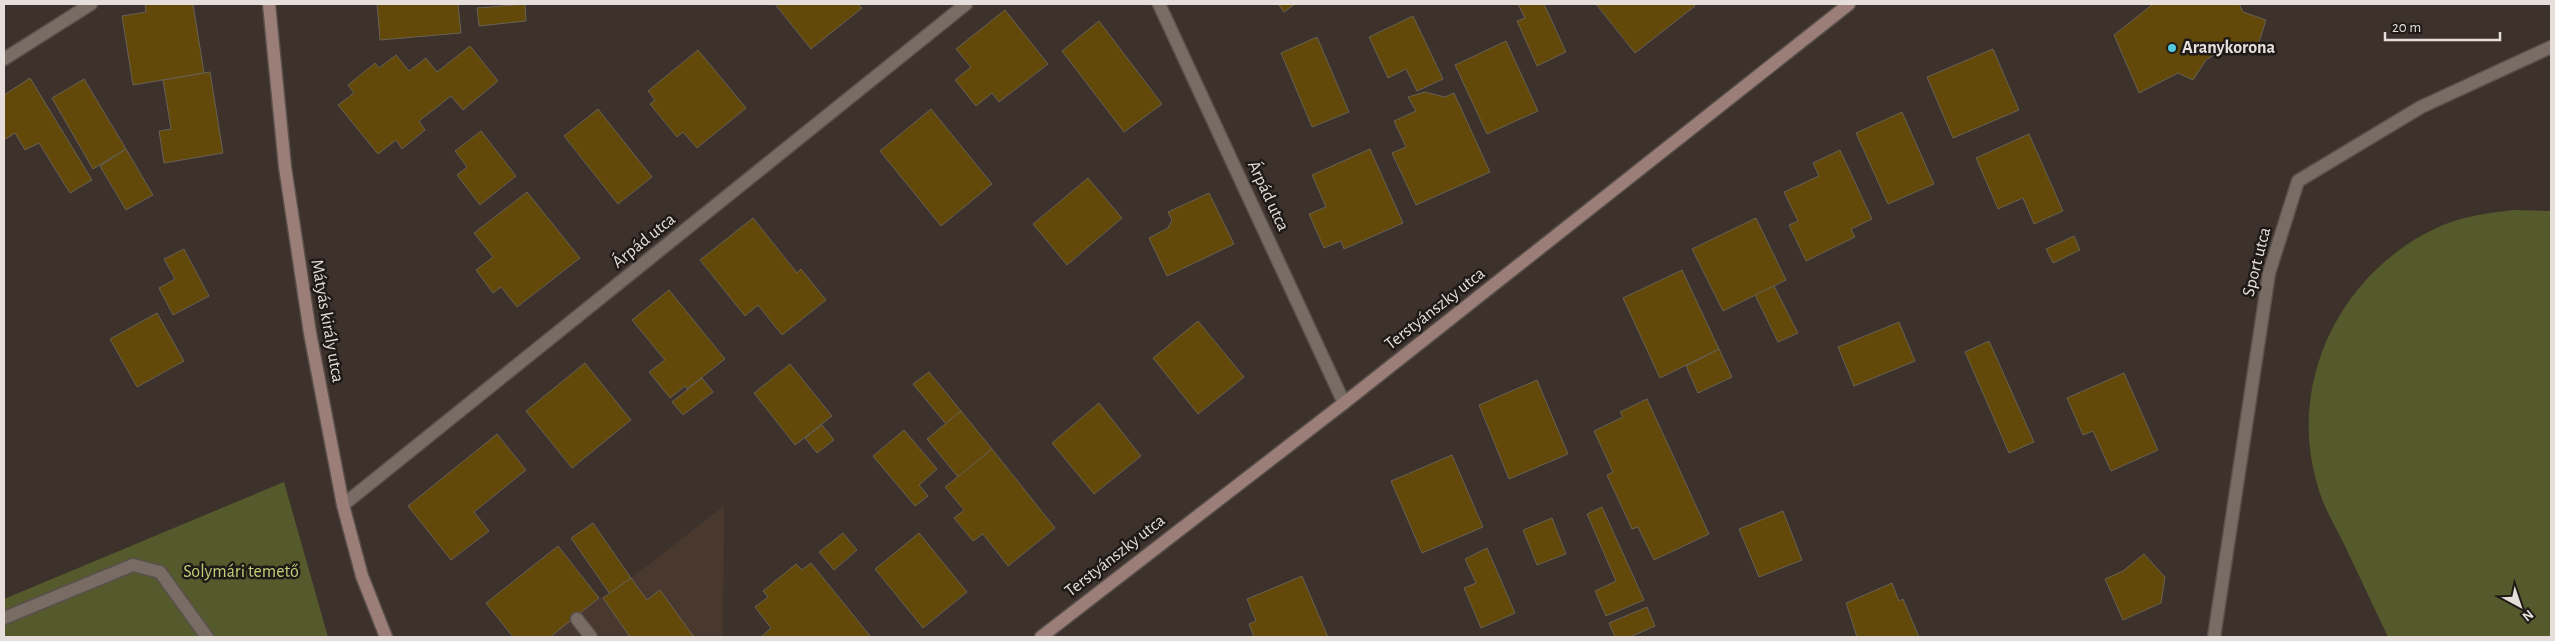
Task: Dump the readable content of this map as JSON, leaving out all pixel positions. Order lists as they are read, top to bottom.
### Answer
{
  "streets": {
    "main road": ["Terstyánszky utca", "Mátyás király utca"],
    "street": ["Árpád utca", "Sport utca"]
  },
  "crossings": [
    ["Árpád utca", "Terstyánszky utca"],
    ["Árpád utca", "Mátyás király utca"]
  ],
  "parks": ["Solymári temető"],
  "places": ["Aranykorona"],
  "scale_bar": "20 m",
  "north": "bottom right"
}
